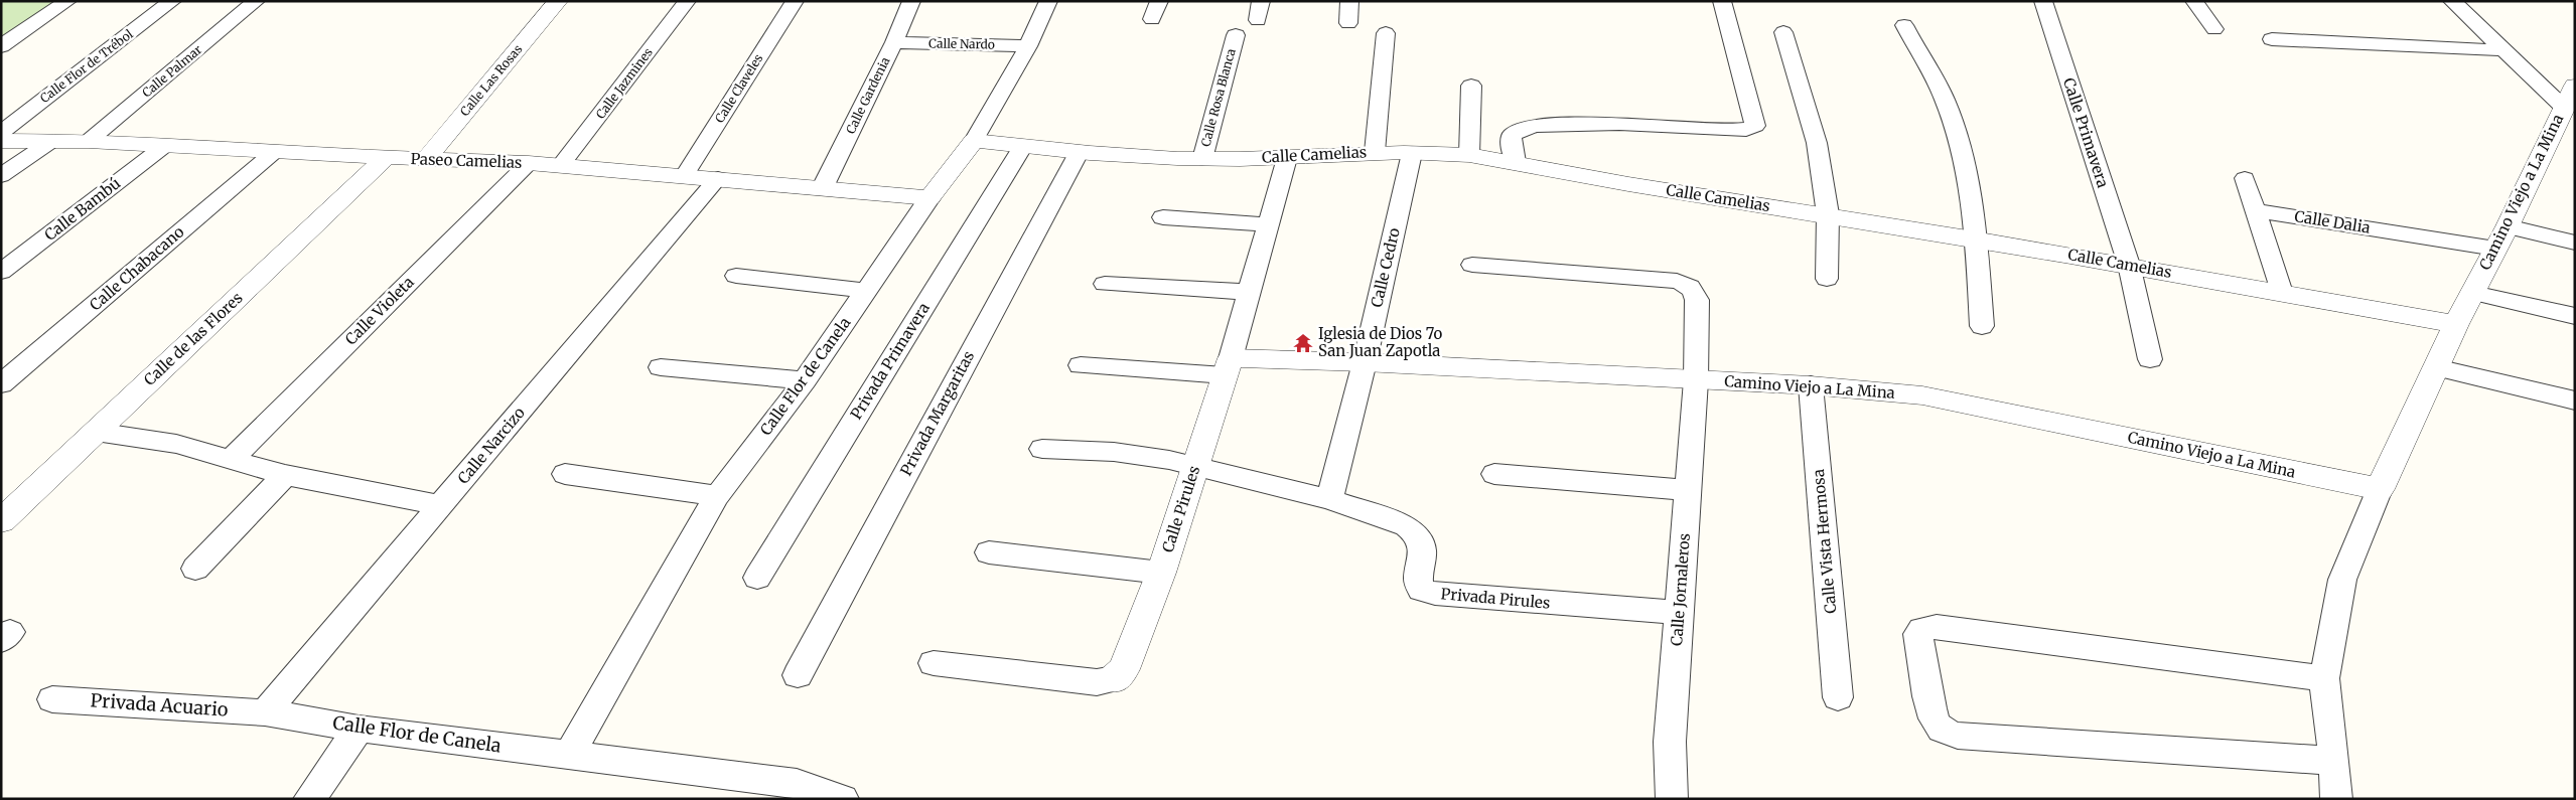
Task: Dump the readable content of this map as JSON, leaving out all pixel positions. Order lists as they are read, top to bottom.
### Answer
{
  "streets": {
    "street": [
      "Calle Nardo",
      "Calle Flor de Trébol",
      "Calle Palmar",
      "Calle Las Rosas",
      "Calle Jazmines",
      "Calle Claveles",
      "Calle Gardenia",
      "Calle Rosa Blanca",
      "Calle Primavera",
      "Calle Camelias",
      "Paseo Camelias",
      "Camino Viejo a La Mina",
      "Calle Bambú",
      "Calle Dalia",
      "Calle Cedro",
      "Calle Chabacano",
      "Calle Violeta",
      "Calle de las Flores",
      "Privada Primavera",
      "Calle Flor de Canela",
      "Privada Margaritas",
      "Calle Narcizo",
      "Calle Pirules",
      "Calle Vista Hermosa",
      "Calle Jornaleros",
      "Privada Pirules",
      "Privada Acuario"
    ]
  },
  "crossings": [
    ["Calle Nardo", "Calle Gardenia"],
    ["Calle Nardo", "Calle Flor de Canela"],
    ["Calle Palmar", "Paseo Camelias"],
    ["Calle Las Rosas", "Paseo Camelias"],
    ["Calle Jazmines", "Paseo Camelias"],
    ["Calle Claveles", "Paseo Camelias"],
    ["Calle Gardenia", "Paseo Camelias"],
    ["Calle Rosa Blanca", "Calle Camelias"],
    ["Calle Primavera", "Calle Camelias"],
    ["Calle Camelias", "Camino Viejo a La Mina"],
    ["Calle Camelias", "Calle Cedro"],
    ["Calle Camelias", "Privada Primavera"],
    ["Calle Camelias", "Calle Flor de Canela"],
    ["Calle Camelias", "Privada Margaritas"],
    ["Calle Camelias", "Calle Pirules"],
    ["Paseo Camelias", "Calle Bambú"],
    ["Paseo Camelias", "Calle Chabacano"],
    ["Paseo Camelias", "Calle Violeta"],
    ["Paseo Camelias", "Calle de las Flores"],
    ["Paseo Camelias", "Calle Flor de Canela"],
    ["Paseo Camelias", "Calle Narcizo"],
    ["Camino Viejo a La Mina", "Calle Dalia"],
    ["Camino Viejo a La Mina", "Calle Cedro"],
    ["Camino Viejo a La Mina", "Calle Pirules"],
    ["Camino Viejo a La Mina", "Calle Vista Hermosa"],
    ["Camino Viejo a La Mina", "Calle Jornaleros"],
    ["Calle Cedro", "Privada Pirules"],
    ["Calle Flor de Canela", "Calle Narcizo"],
    ["Calle Flor de Canela", "Privada Acuario"],
    ["Calle Narcizo", "Privada Acuario"],
    ["Calle Pirules", "Privada Pirules"],
    ["Calle Jornaleros", "Privada Pirules"]
  ],
  "places": {
    "temple": ["Iglesia de Dios 7o San Juan Zapotla"]
  }
}
